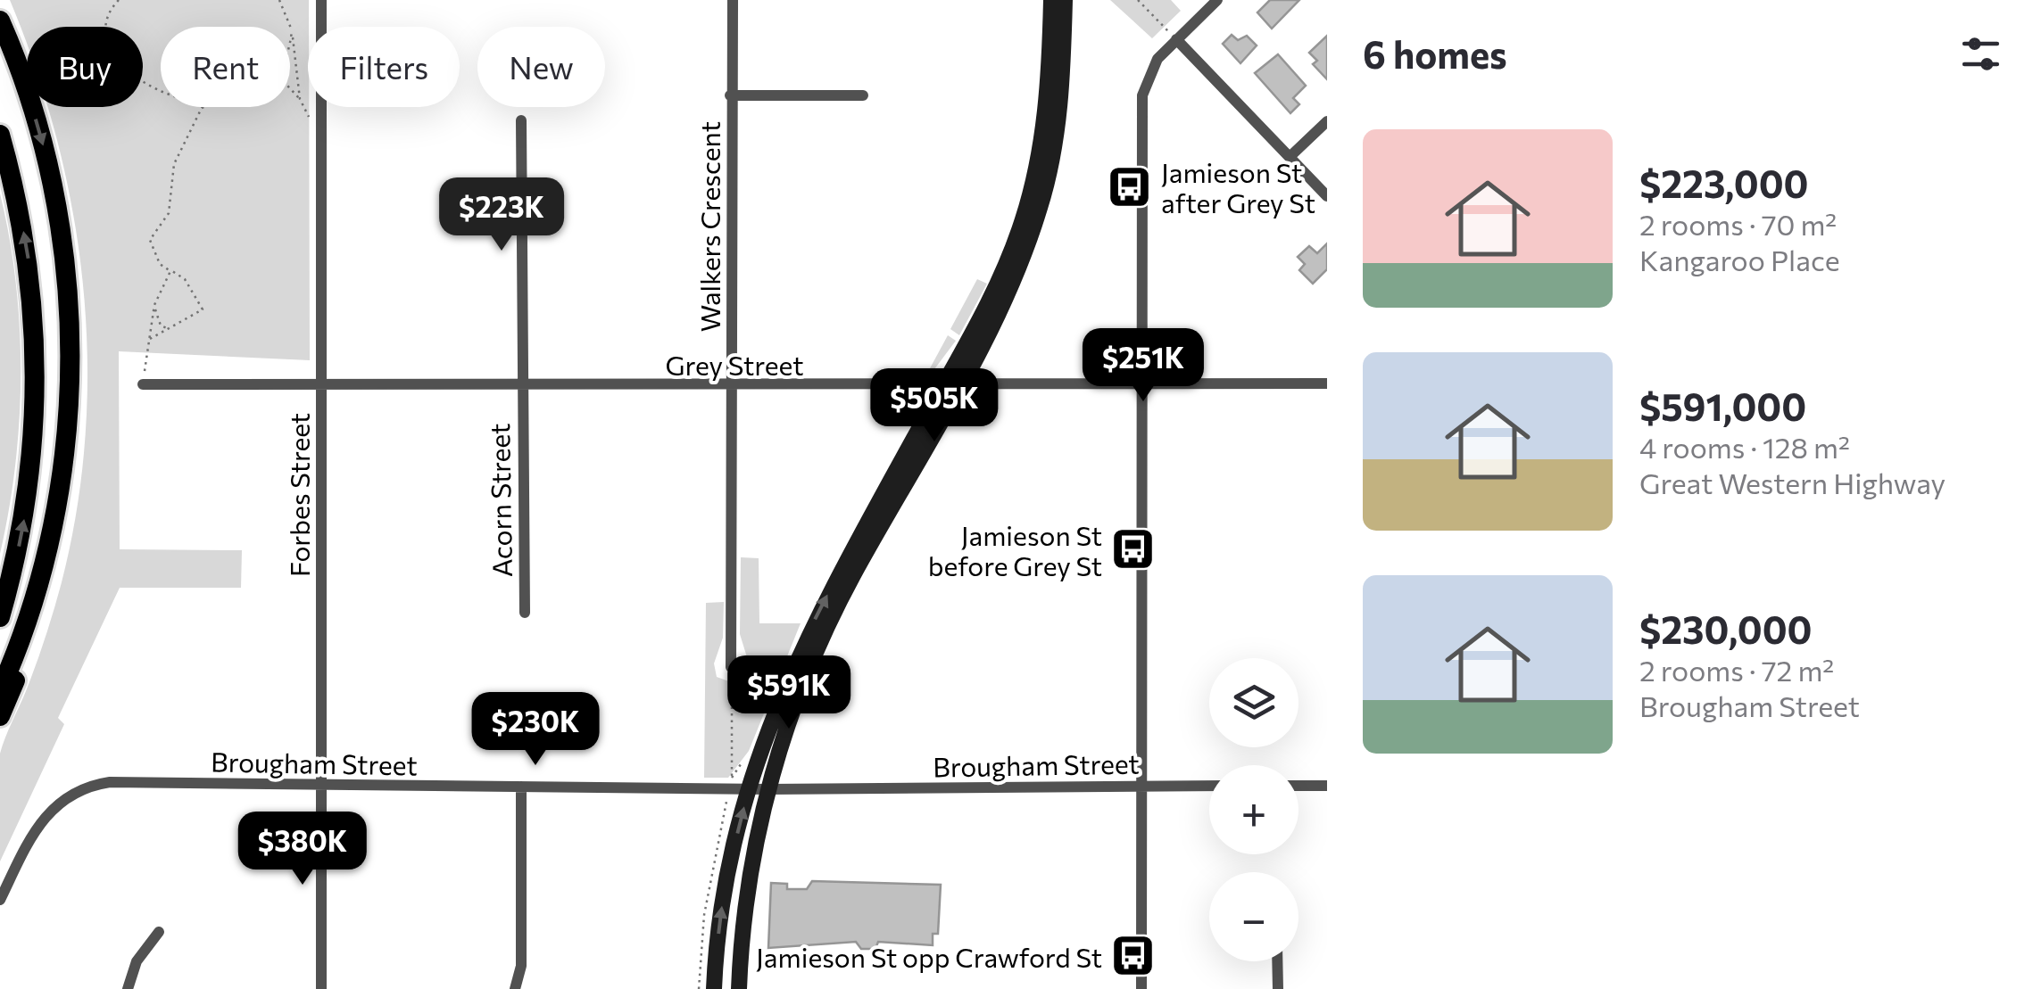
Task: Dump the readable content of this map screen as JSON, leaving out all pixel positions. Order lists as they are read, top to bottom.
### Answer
{
  "streets": {
    "street": [
      "Walkers Crescent",
      "Grey Street",
      "Forbes Street",
      "Acorn Street",
      "Brougham Street"
    ]
  },
  "crossings": [
    ["Walkers Crescent", "Grey Street"],
    ["Grey Street", "Forbes Street"],
    ["Grey Street", "Acorn Street"],
    ["Forbes Street", "Brougham Street"]
  ],
  "places": {
    "bus stop": ["Jamieson St after Grey St", "Jamieson St before Grey St", "Jamieson St opp Crawford St"]
  },
  "page": {
    "heading": "6 homes",
    "chip": [
      "Buy",
      "Rent",
      "Filters",
      "New"
    ],
    "list": [
      {
        "name": "$223,000",
        "note": "2 rooms · 70 m² · Kangaroo Place"
      },
      {
        "name": "$591,000",
        "note": "4 rooms · 128 m² · Great Western Highway"
      },
      {
        "name": "$230,000",
        "note": "2 rooms · 72 m² · Brougham Street"
      }
    ],
    "price": [
      "$223K",
      "$251K",
      "$505K",
      "$591K",
      "$230K",
      "$380K"
    ],
    "map_buttons": ["+", "−"]
  }
}
